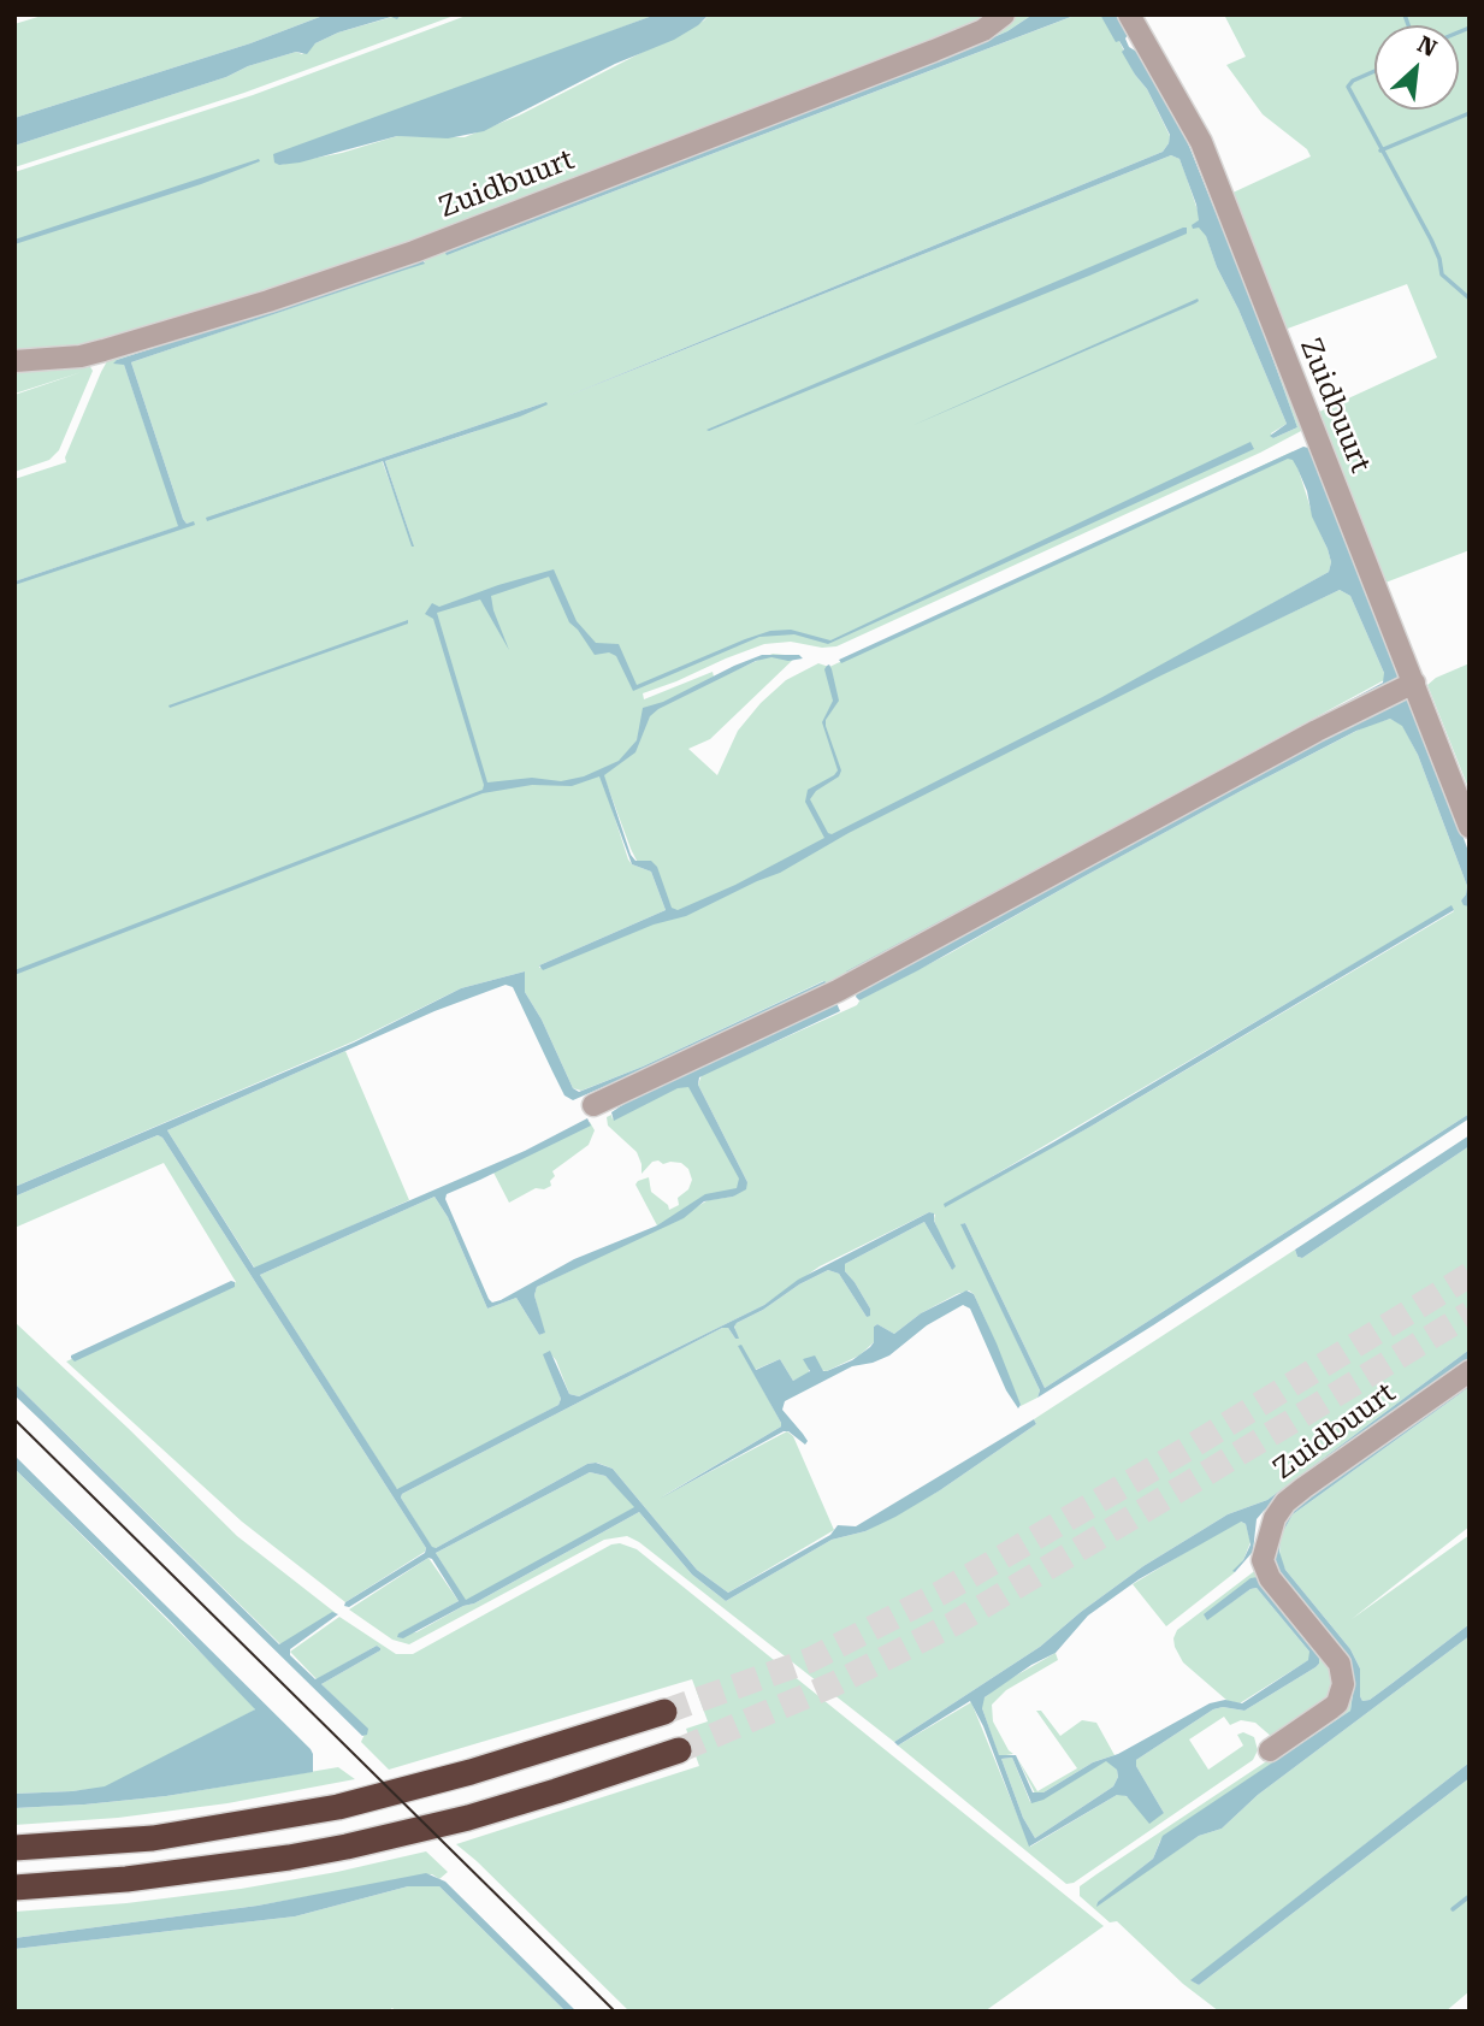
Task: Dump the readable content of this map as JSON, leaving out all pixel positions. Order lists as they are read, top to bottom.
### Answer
{
  "streets": {
    "street": ["Zuidbuurt"]
  },
  "north": "top right"
}
